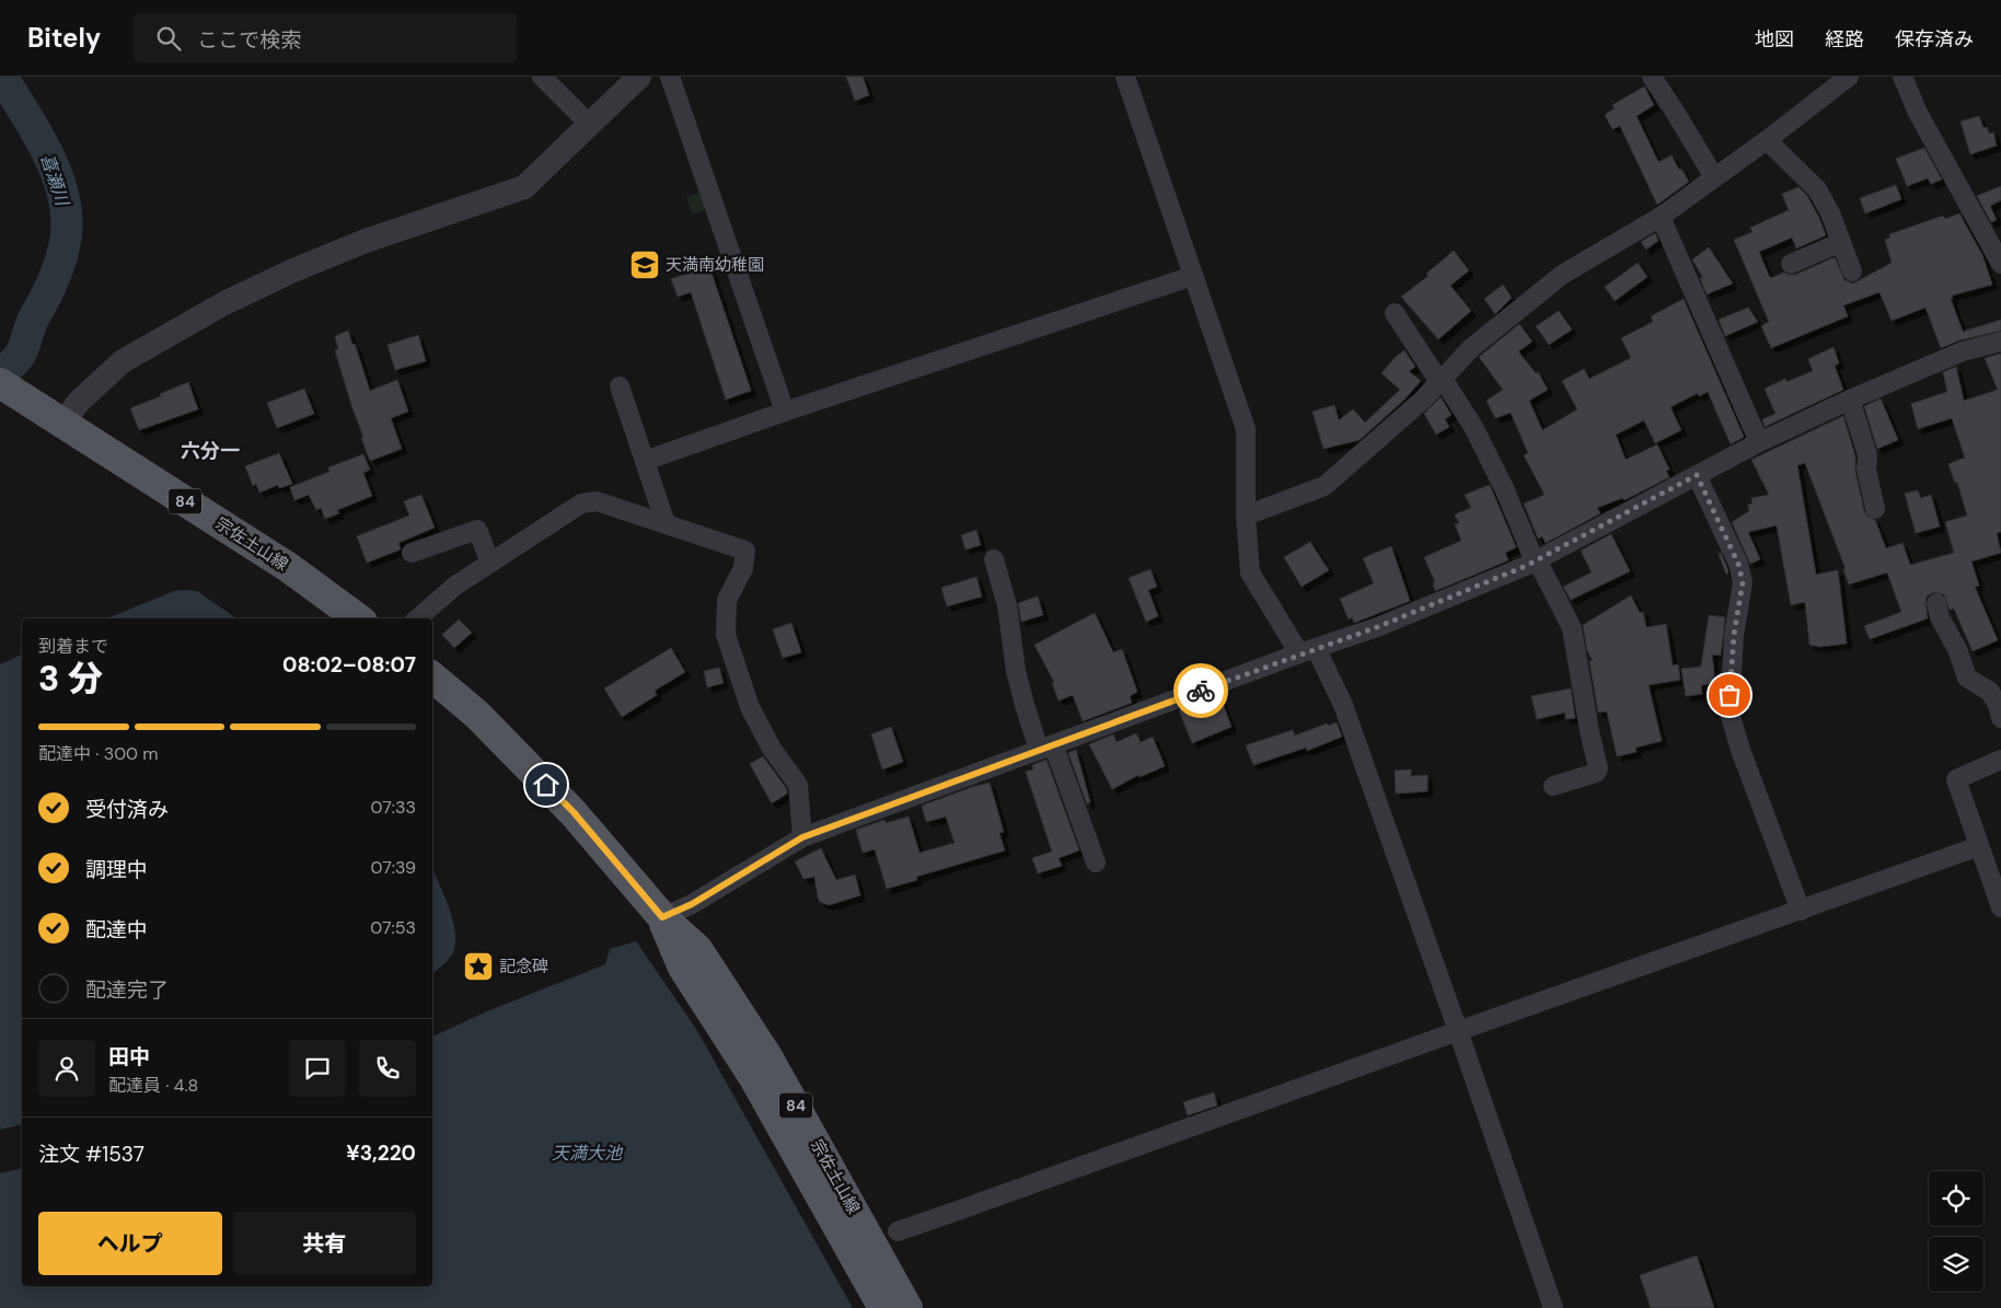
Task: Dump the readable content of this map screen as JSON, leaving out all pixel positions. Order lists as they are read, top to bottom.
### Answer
{
  "streets": {
    "main road": ["84", "宗佐土山線"]
  },
  "districts": ["六分一"],
  "water": ["喜瀬川", "天満大池"],
  "places": {
    "school or university": ["天満南幼稚園"],
    "place": ["記念碑"]
  },
  "page": {
    "header": "Bitely",
    "search": "ここで検索",
    "nav": ["地図", "経路", "保存済み"],
    "heading": ["3 分", "到着まで", "08:02–08:07"],
    "panel": [
      "田中",
      "配達員 · 4.8",
      "注文 #1537",
      "¥3,220"
    ],
    "bar": "配達中 · 300 m",
    "list": [
      ["受付済み", "07:33"],
      ["調理中", "07:39"],
      ["配達中", "07:53"],
      "配達完了"
    ],
    "buttons": ["ヘルプ", "共有"]
  }
}
